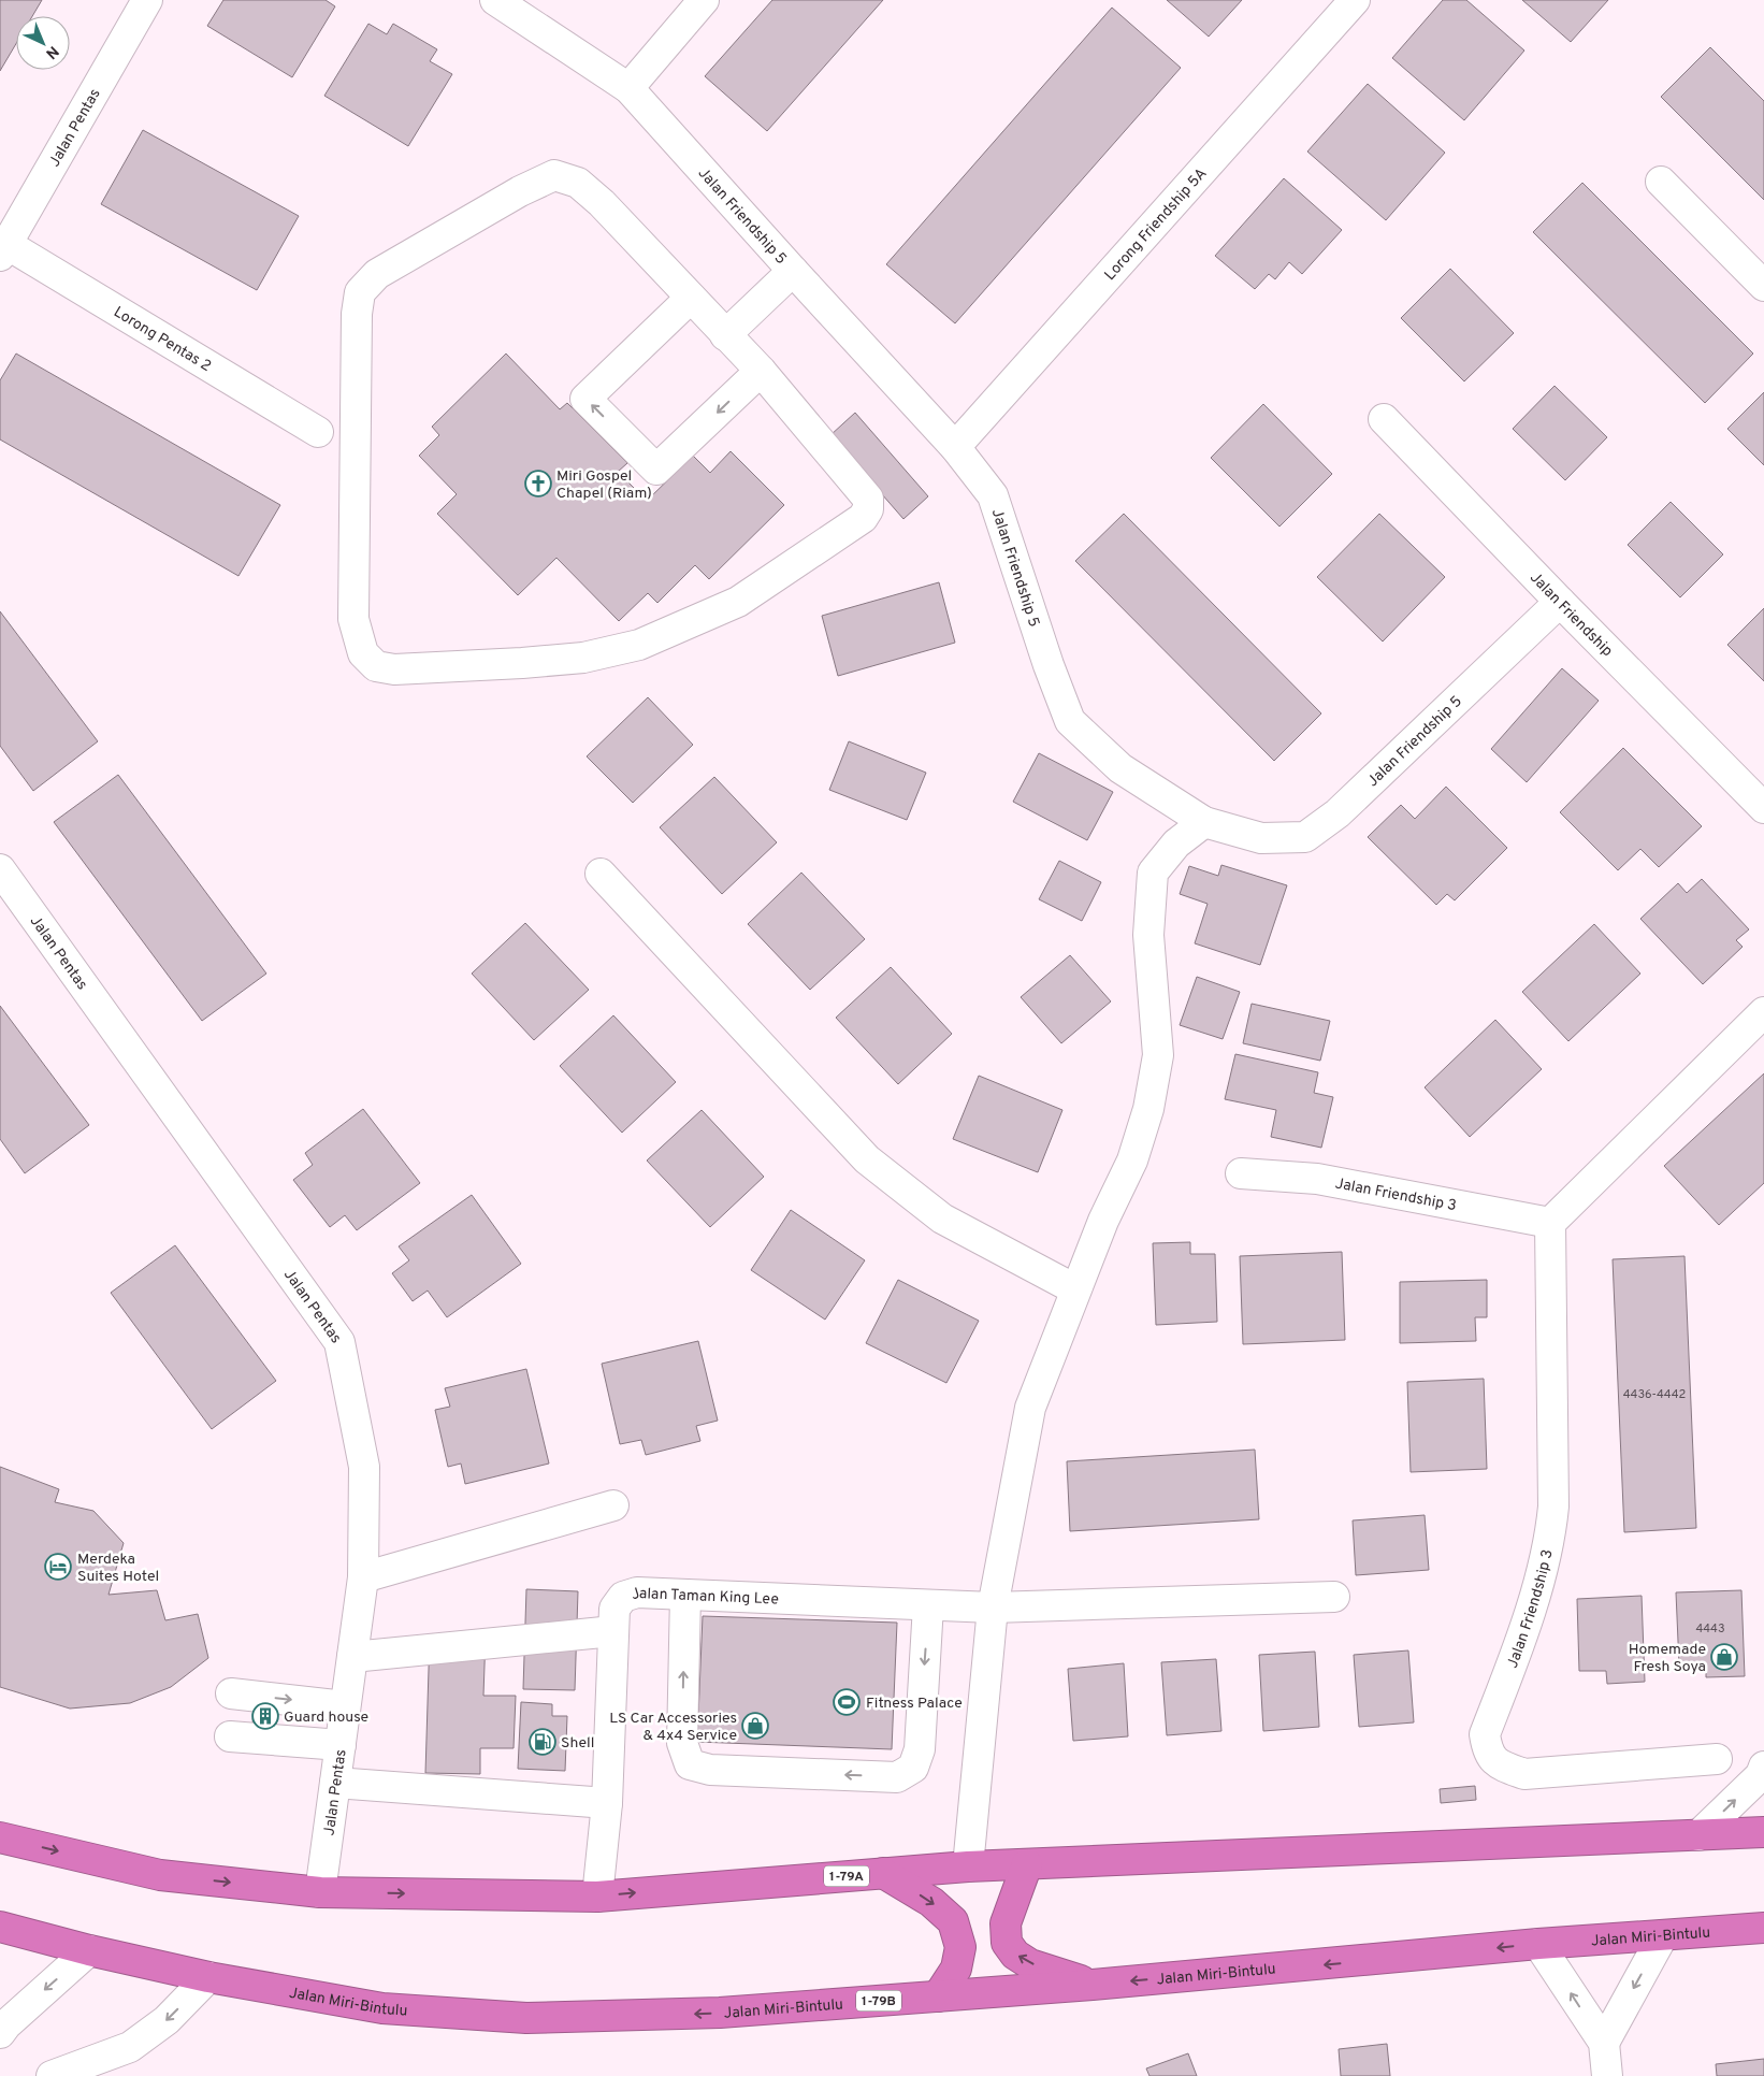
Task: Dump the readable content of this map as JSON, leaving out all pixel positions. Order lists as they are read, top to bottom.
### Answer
{
  "streets": {
    "highway": ["1-79A", "Jalan Miri-Bintulu", "1-79B"],
    "street": [
      "Jalan Pentas",
      "Jalan Friendship 5",
      "Lorong Friendship 5A",
      "Lorong Pentas 2",
      "Jalan Friendship",
      "Jalan Friendship 3",
      "Jalan Taman King Lee"
    ]
  },
  "crossings": [
    ["Jalan Pentas", "Lorong Pentas 2"],
    ["Jalan Pentas", "1-79A"],
    ["Jalan Friendship 5", "Lorong Friendship 5A"],
    ["Jalan Friendship 5", "Jalan Friendship"],
    ["Jalan Taman King Lee", "1-79A"]
  ],
  "places": {
    "church": ["Miri Gospel Chapel (Riam)"],
    "hotel": ["Merdeka Suites Hotel"],
    "shop": ["Homemade Fresh Soya", "LS Car Accessories & 4x4 Service"],
    "sports": ["Fitness Palace"],
    "building": ["Guard house"],
    "fuel station": ["Shell"]
  },
  "house_numbers": ["4436-4442", "4443"],
  "north": "bottom right"
}
